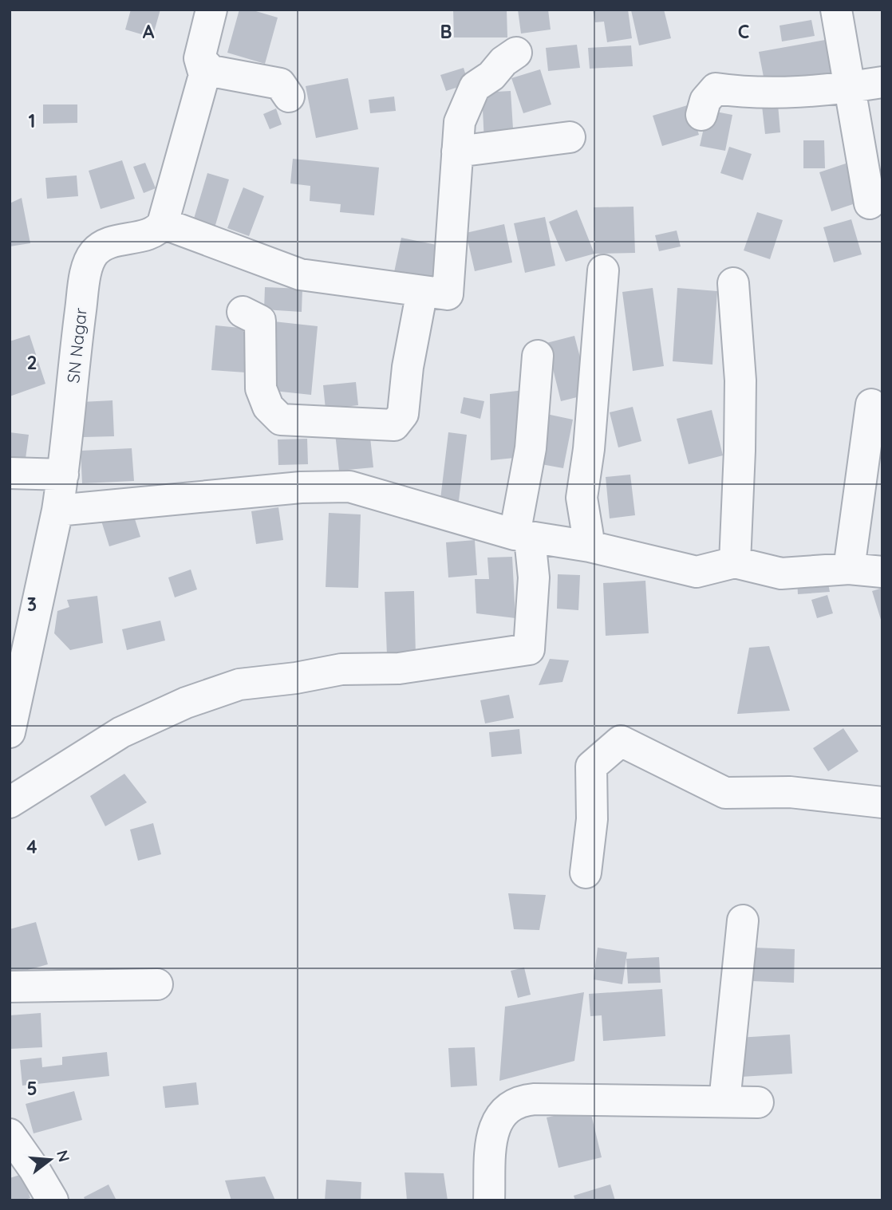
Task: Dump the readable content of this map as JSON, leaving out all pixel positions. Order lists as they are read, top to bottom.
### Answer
{
  "streets": {
    "street": ["SN Nagar"]
  },
  "north": "right",
  "grid": {
    "columns": ["A", "B", "C"],
    "rows": [
      "1",
      "2",
      "3",
      "4",
      "5"
    ]
  }
}
